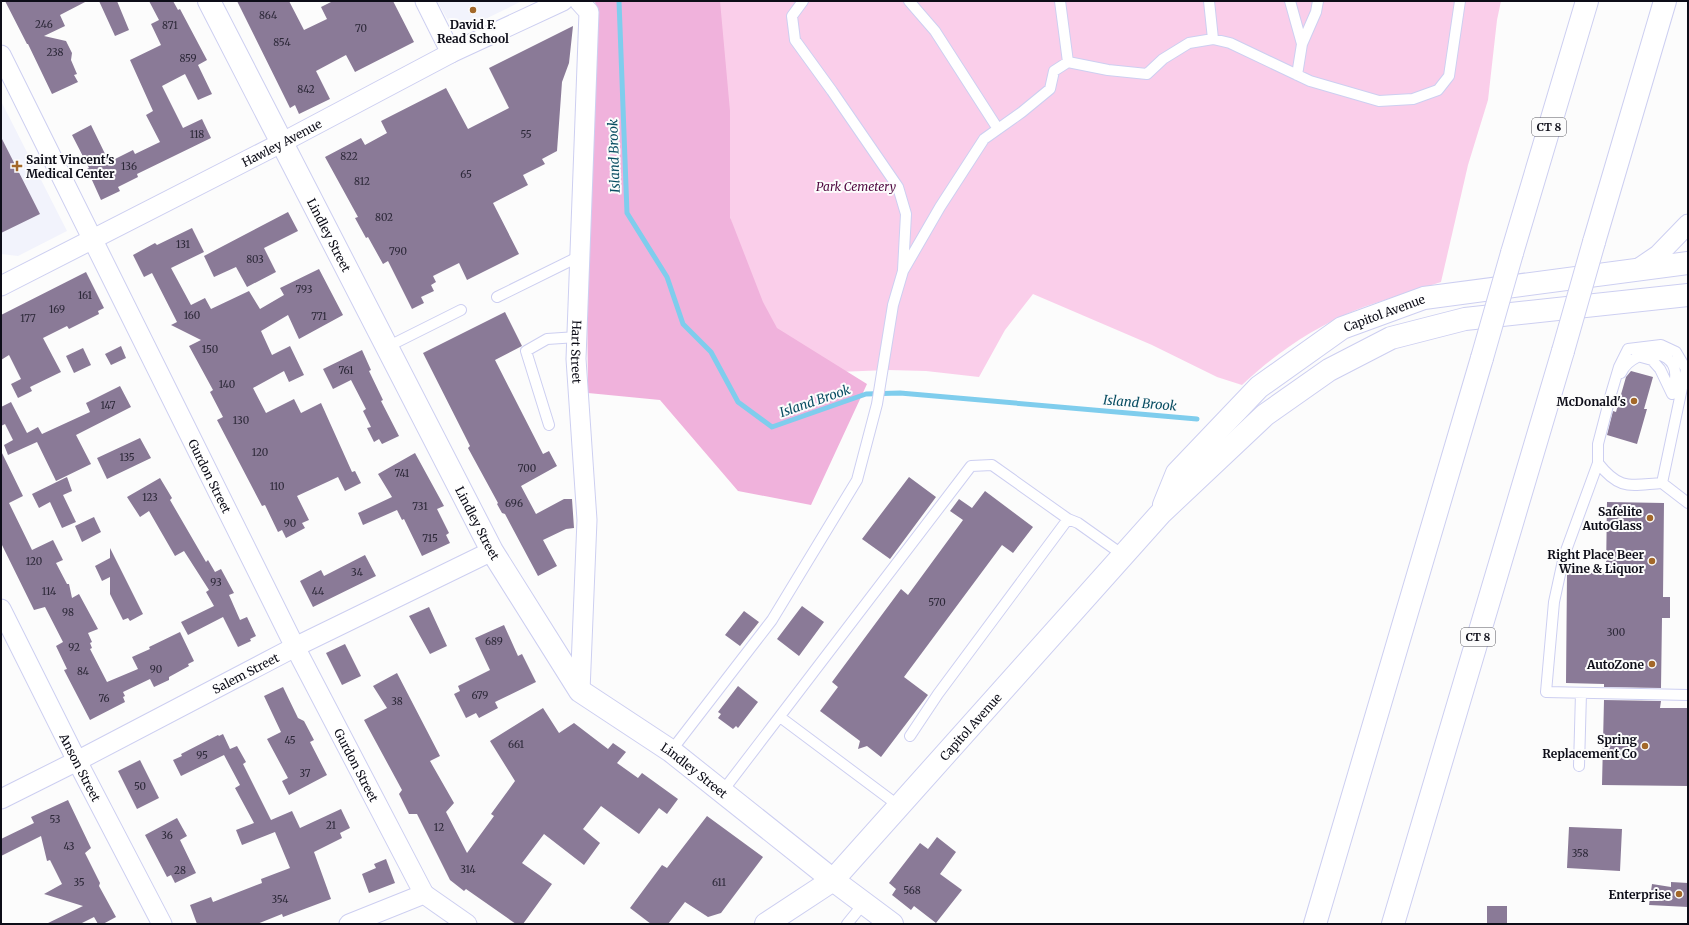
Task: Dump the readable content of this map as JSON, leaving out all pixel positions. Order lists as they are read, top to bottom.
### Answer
{
  "streets": {
    "main road": ["CT 8", "Lindley Street", "Capitol Avenue"],
    "street": [
      "Hawley Avenue",
      "Hart Street",
      "Gurdon Street",
      "Salem Street",
      "Anson Street"
    ]
  },
  "crossings": [
    ["Hawley Avenue", "Lindley Street"],
    ["Hawley Avenue", "Gurdon Street"],
    ["Lindley Street", "Capitol Avenue"],
    ["Lindley Street", "Hart Street"],
    ["Lindley Street", "Salem Street"],
    ["Gurdon Street", "Salem Street"],
    ["Salem Street", "Anson Street"]
  ],
  "water": ["Island Brook"],
  "parks": ["Park Cemetery"],
  "places": {
    "other": [
      "David F. Read School",
      "McDonald's",
      "Safelite AutoGlass",
      "Right Place Beer Wine & Liquor",
      "AutoZone",
      "Spring Replacement Co",
      "Enterprise"
    ],
    "health": ["Saint Vincent's Medical Center"]
  },
  "house_numbers": [
    "864",
    "246",
    "871",
    "70",
    "854",
    "238",
    "859",
    "842",
    "118",
    "55",
    "822",
    "136",
    "65",
    "812",
    "802",
    "131",
    "790",
    "803",
    "793",
    "161",
    "169",
    "160",
    "771",
    "177",
    "150",
    "761",
    "140",
    "147",
    "130",
    "120",
    "135",
    "700",
    "741",
    "110",
    "123",
    "696",
    "731",
    "90",
    "715",
    "120",
    "34",
    "93",
    "114",
    "44",
    "570",
    "98",
    "300",
    "689",
    "92",
    "90",
    "84",
    "679",
    "76",
    "38",
    "45",
    "661",
    "95",
    "37",
    "50",
    "53",
    "21",
    "12",
    "36",
    "43",
    "358",
    "314",
    "28",
    "35",
    "611",
    "568",
    "354"
  ]
}
